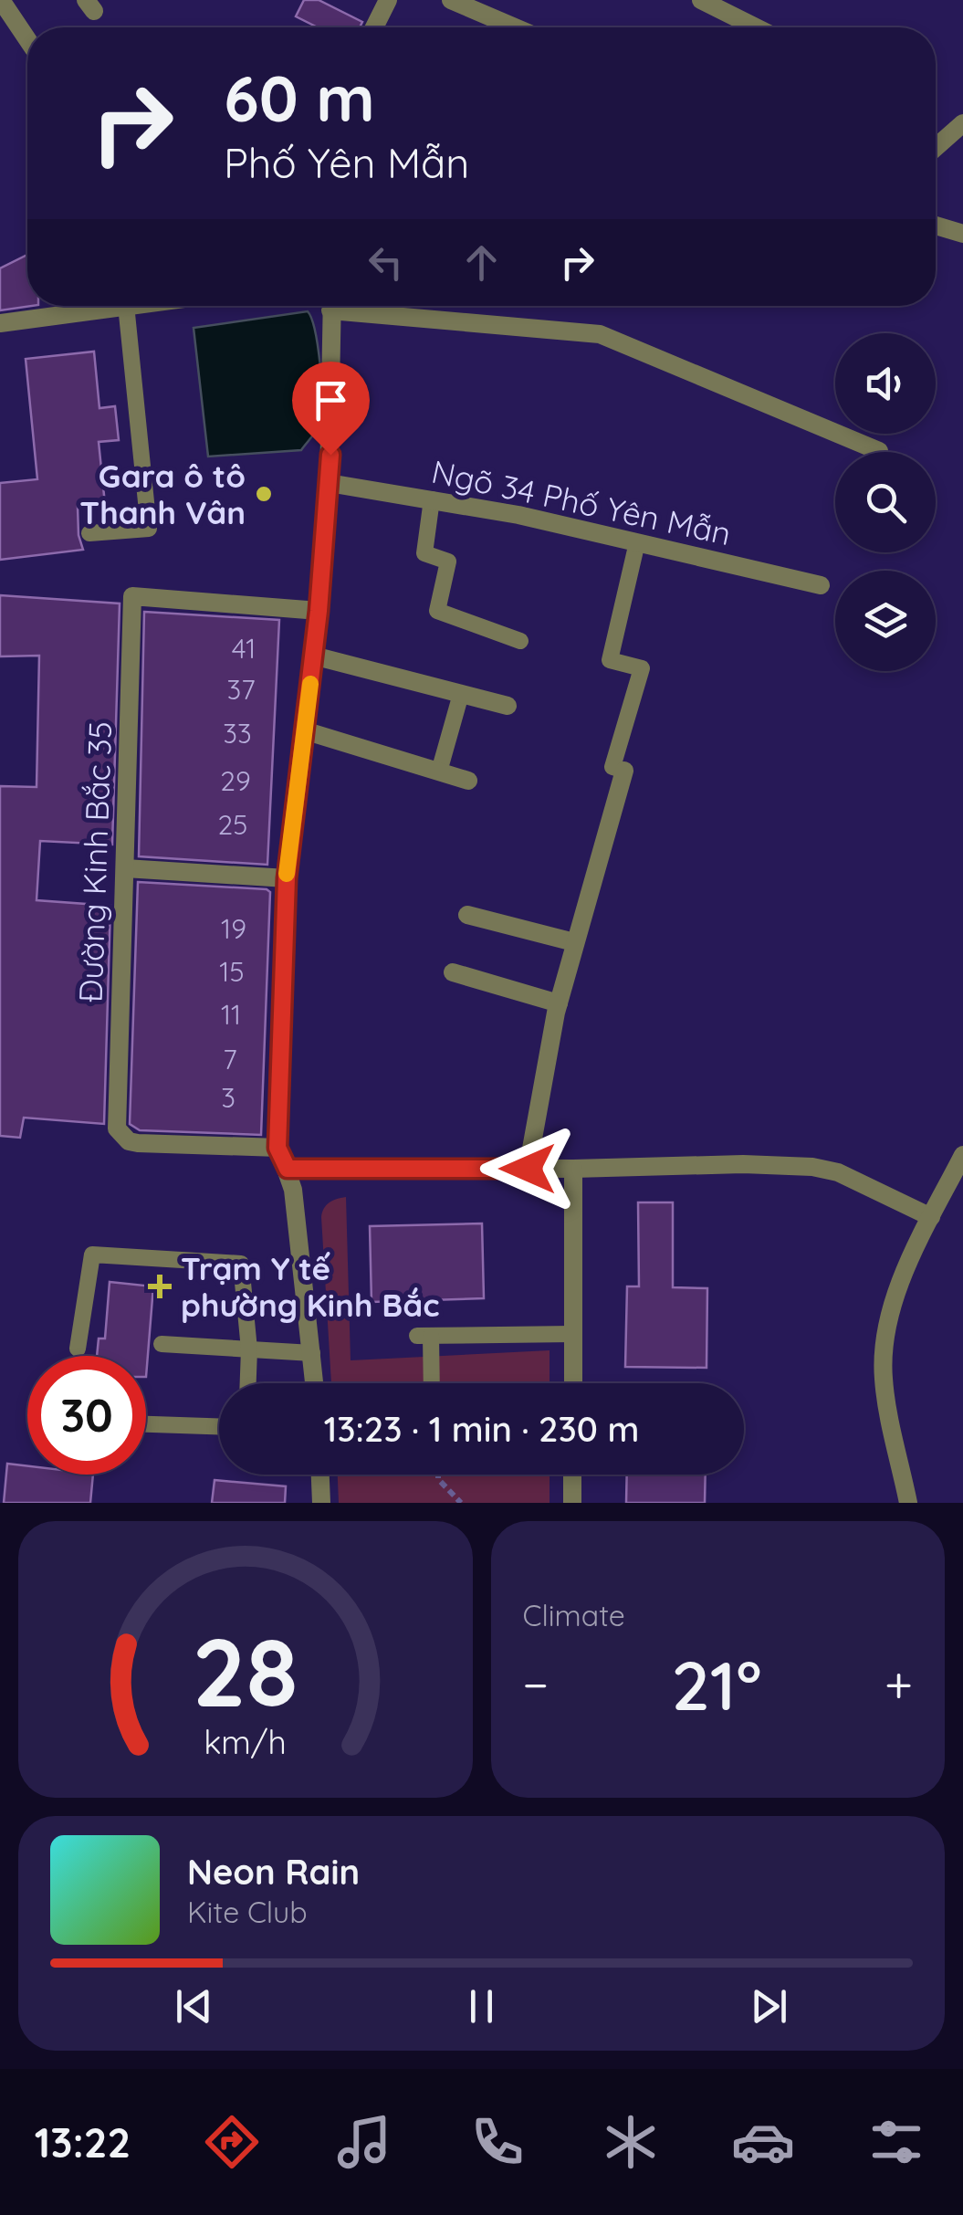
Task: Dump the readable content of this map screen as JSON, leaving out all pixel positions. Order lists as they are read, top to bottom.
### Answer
{
  "streets": {
    "street": ["Ngõ 34 Phố Yên Mẫn", "Đường Kinh Bắc 35"]
  },
  "places": {
    "other": ["Gara ô tô Thanh Vân"],
    "health": ["Trạm Y tế phường Kinh Bắc"]
  },
  "house_numbers": [
    "41",
    "37",
    "33",
    "29",
    "25",
    "19",
    "15",
    "11",
    "7",
    "3"
  ],
  "page": {
    "turn": ["60 m", "Phố Yên Mẫn"],
    "limit": "30",
    "trip": "13:23 · 1 min · 230 m",
    "tile": "Climate",
    "heat": ["−", "21°", "+"],
    "song": ["Neon Rain", "Kite Club"],
    "tabs": "13:22",
    "gauge": ["28", "km/h"]
  }
}
